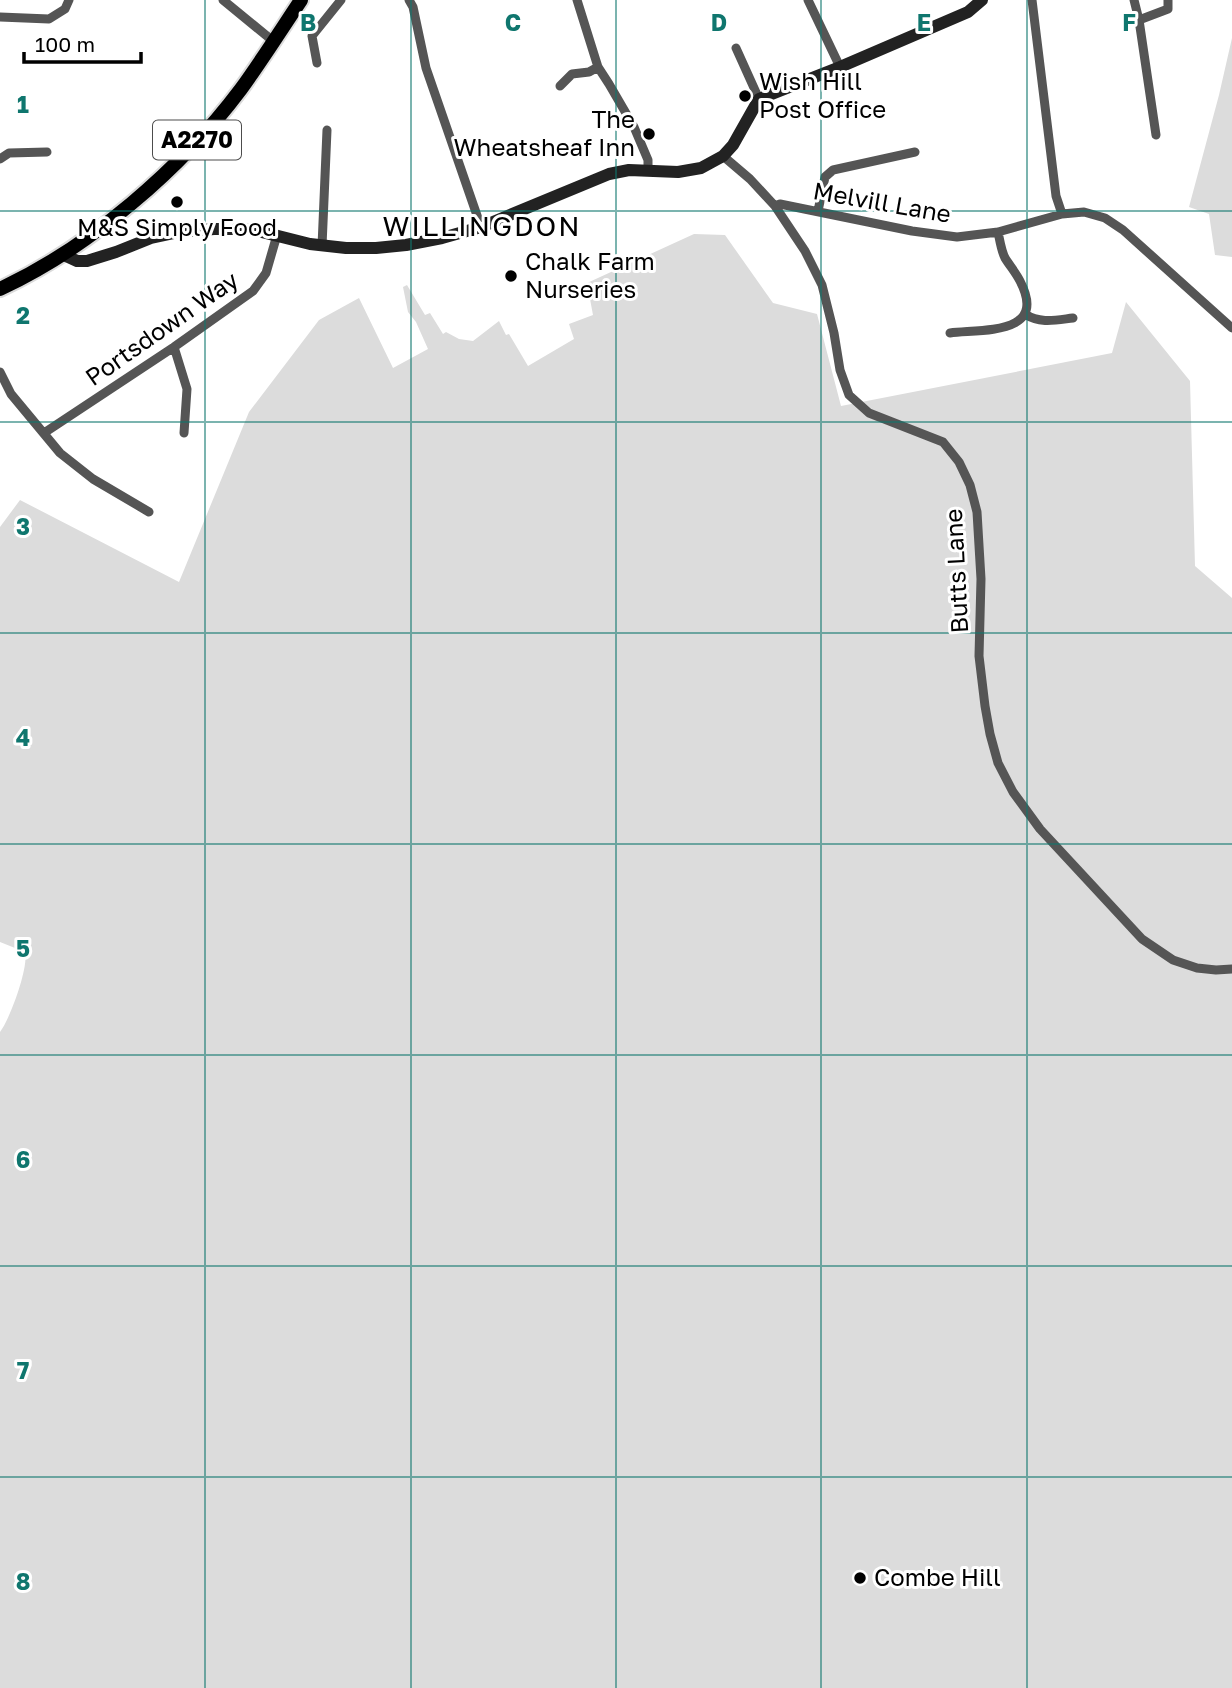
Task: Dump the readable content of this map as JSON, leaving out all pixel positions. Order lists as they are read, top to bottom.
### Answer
{
  "streets": {
    "main road": ["A2270"],
    "street": ["Melvill Lane", "Portsdown Way", "Butts Lane"]
  },
  "crossings": [
    ["Melvill Lane", "Butts Lane"]
  ],
  "districts": ["WILLINGDON"],
  "places": [
    "Wish Hill Post Office",
    "The Wheatsheaf Inn",
    "M&S Simply Food",
    "Chalk Farm Nurseries",
    "Combe Hill"
  ],
  "scale_bar": "100 m",
  "grid": {
    "columns": [
      "B",
      "C",
      "D",
      "E",
      "F"
    ],
    "rows": [
      "1",
      "2",
      "3",
      "4",
      "5",
      "6",
      "7",
      "8"
    ]
  }
}
